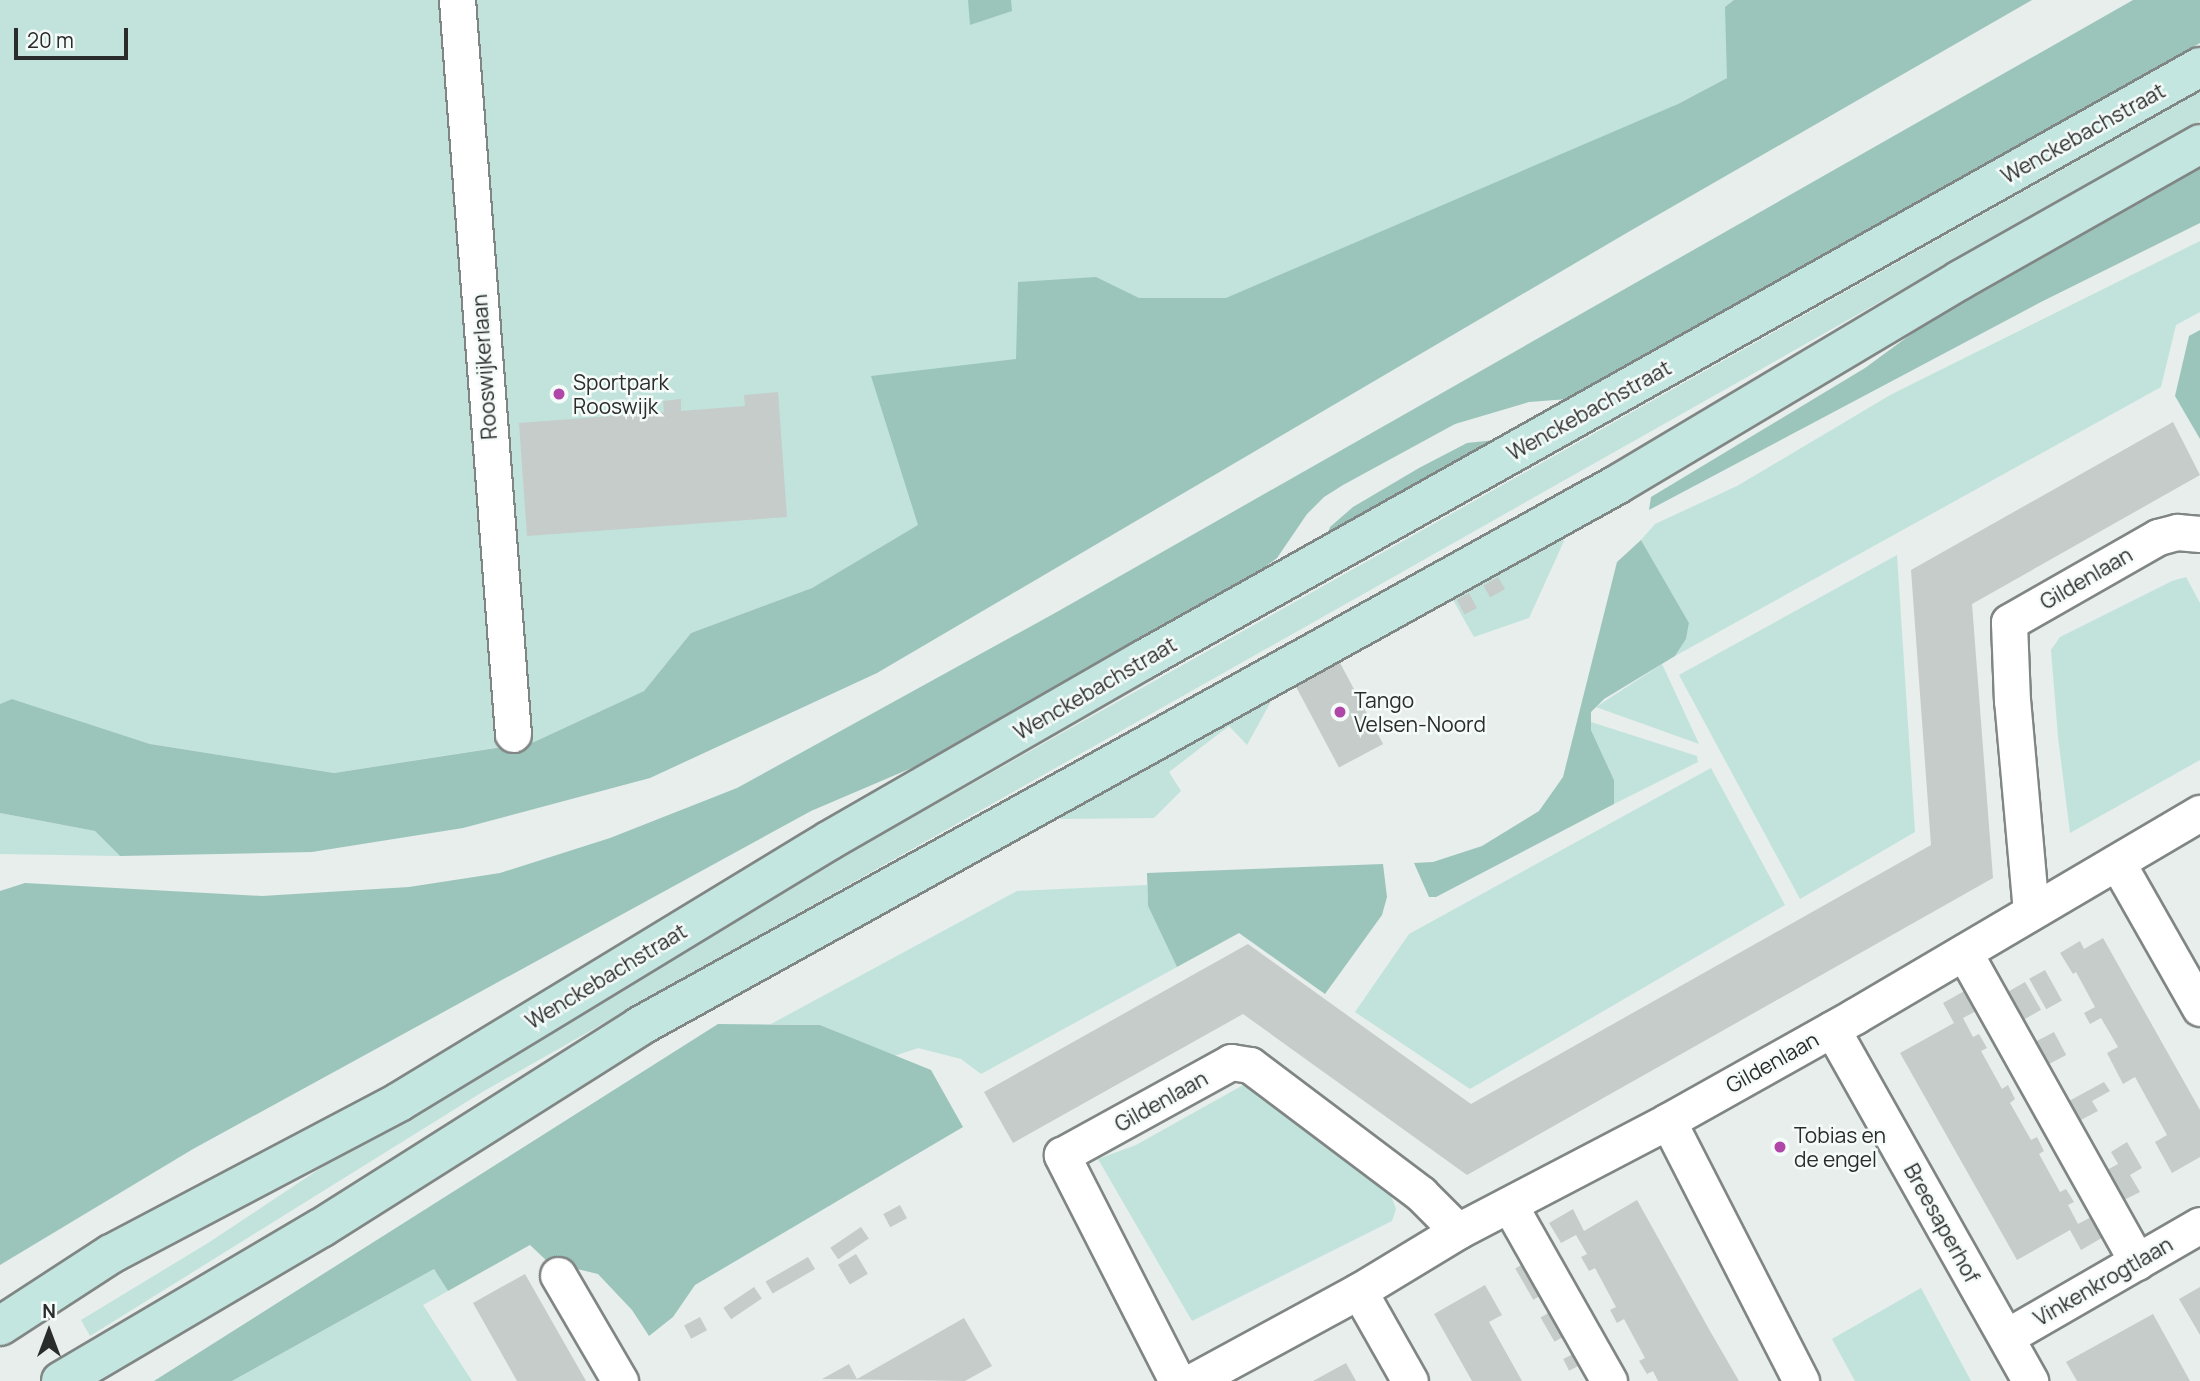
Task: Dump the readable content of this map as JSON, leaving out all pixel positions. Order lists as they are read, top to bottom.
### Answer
{
  "streets": {
    "street": [
      "Wenckebachstraat",
      "Rooswijkerlaan",
      "Gildenlaan",
      "Breesaperhof",
      "Vinkenkrogtlaan"
    ]
  },
  "crossings": [
    ["Gildenlaan", "Breesaperhof"],
    ["Breesaperhof", "Vinkenkrogtlaan"]
  ],
  "places": ["Sportpark Rooswijk", "Tango Velsen-Noord", "Tobias en de engel"],
  "scale_bar": "20 m",
  "north": "top"
}
